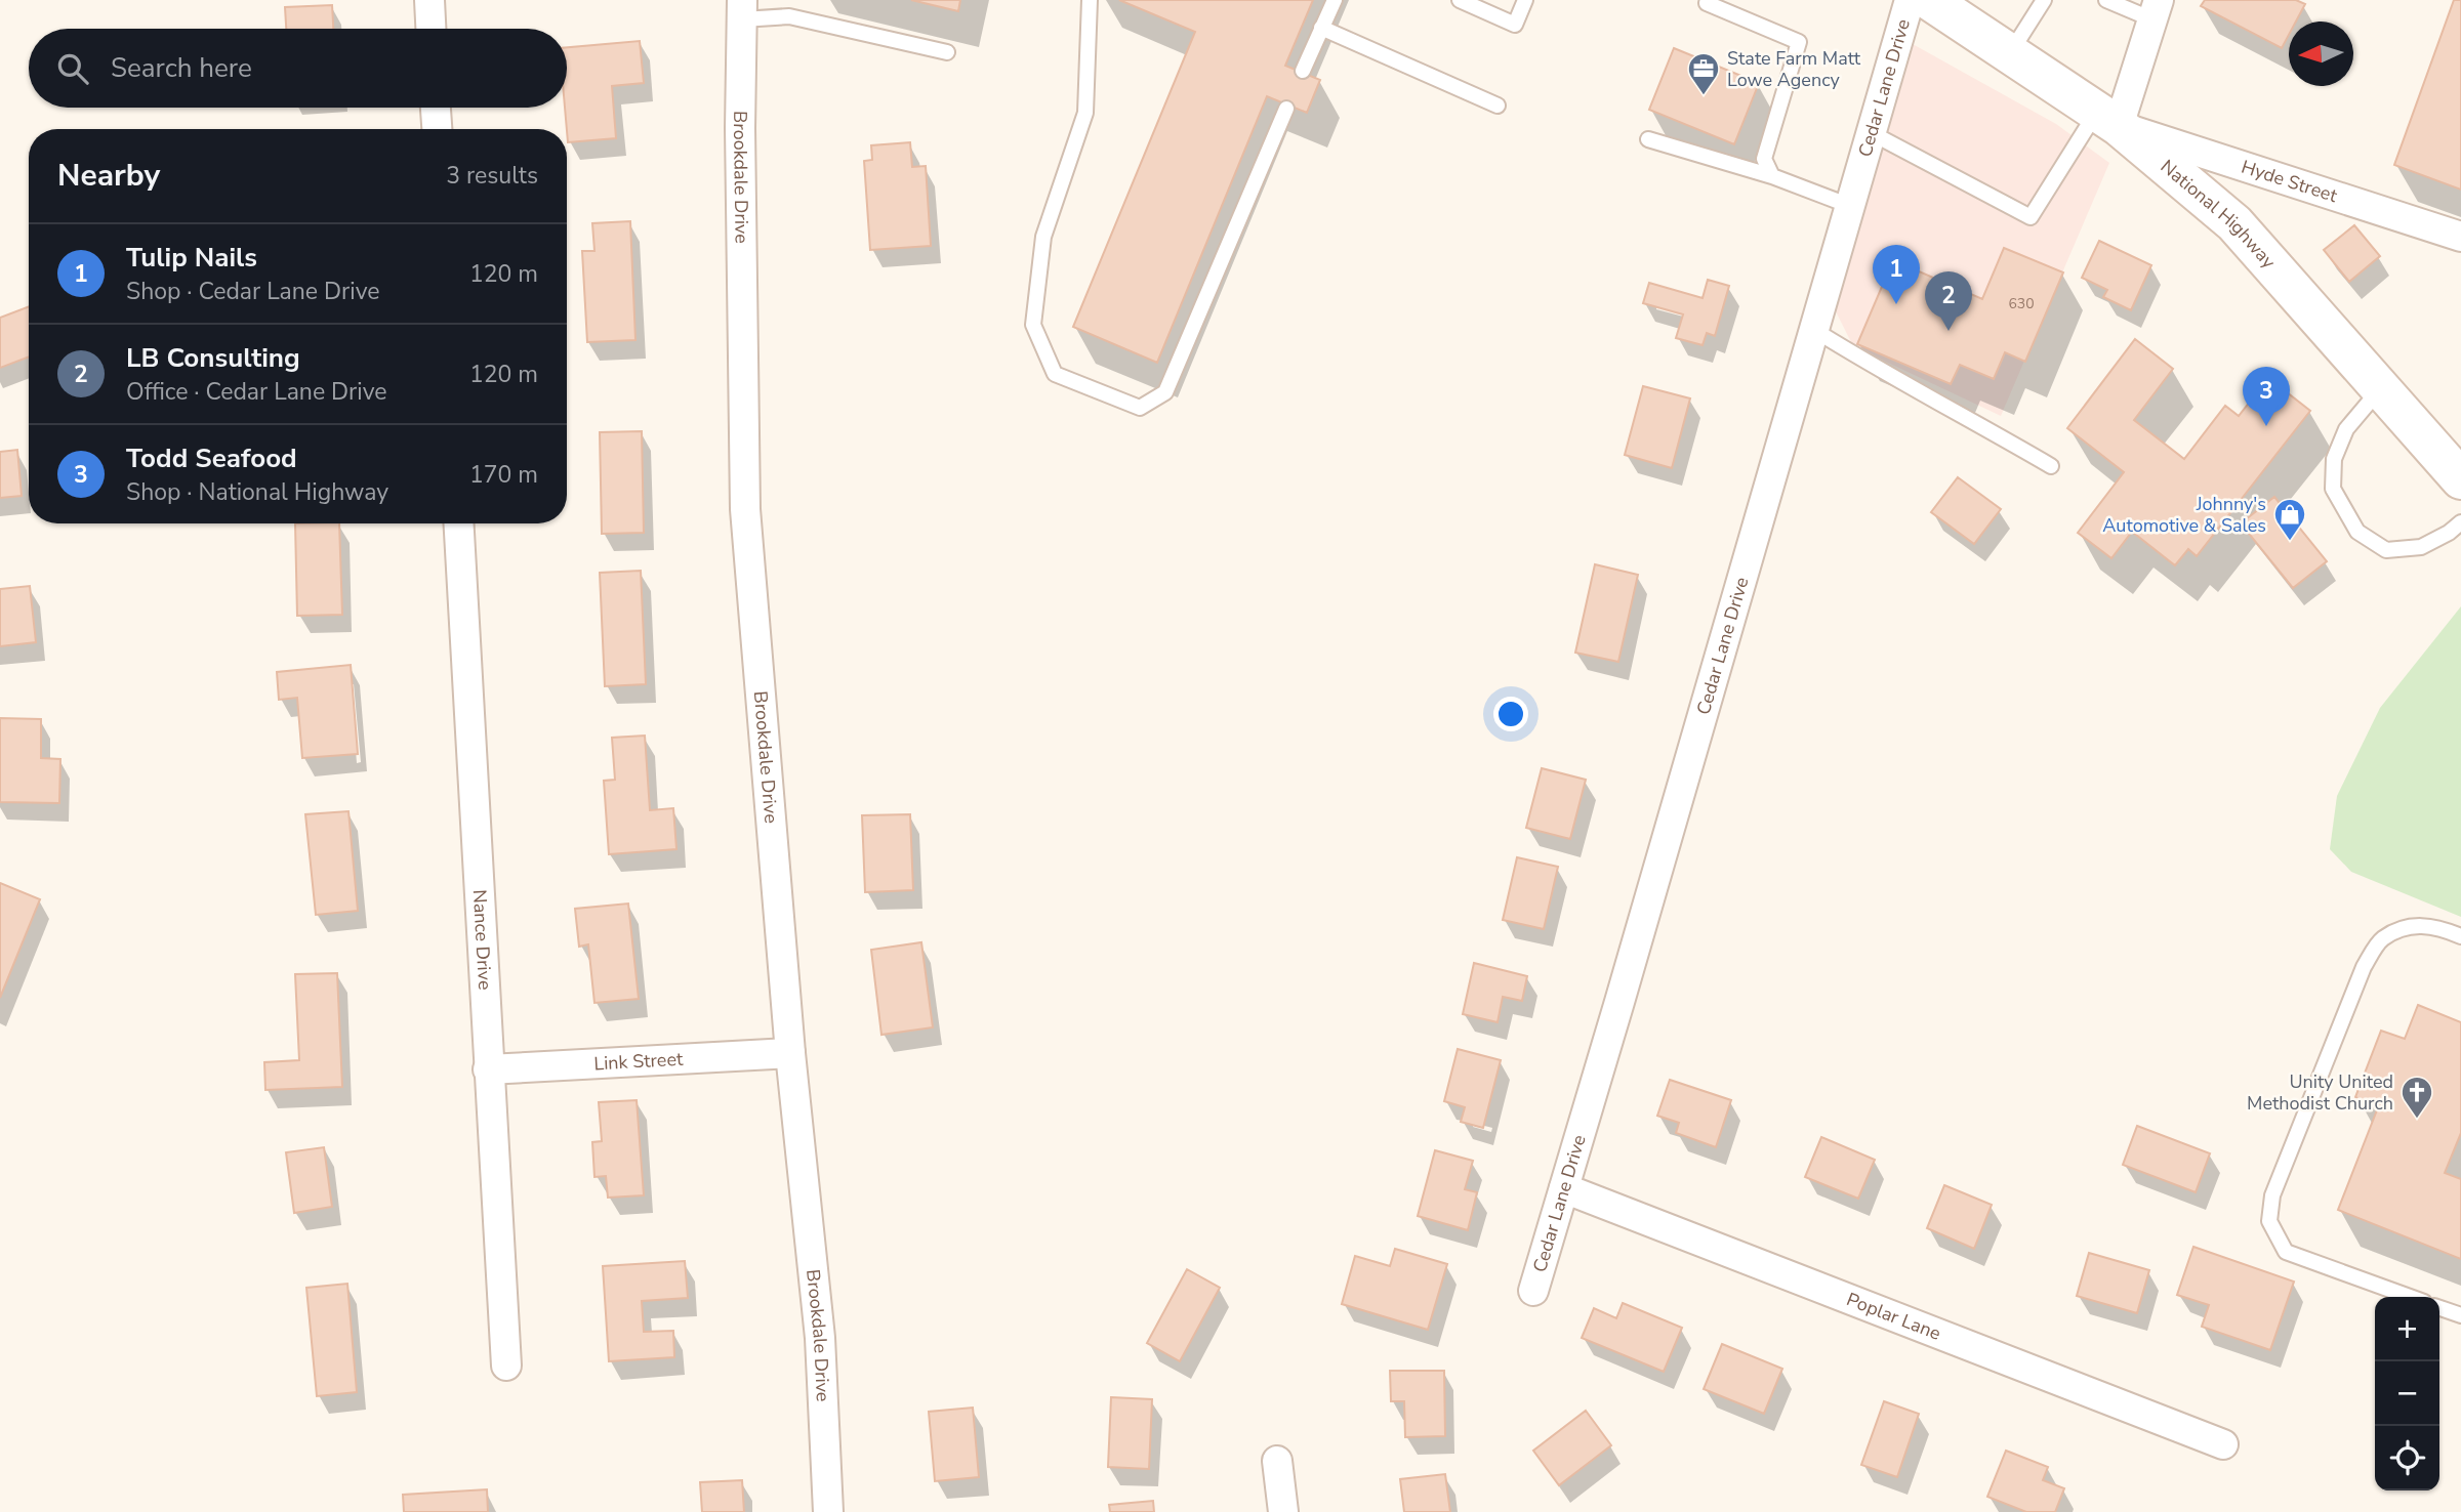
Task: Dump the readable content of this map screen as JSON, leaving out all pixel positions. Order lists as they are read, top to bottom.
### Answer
{
  "streets": {
    "main road": ["National Highway"],
    "street": [
      "Cedar Lane Drive",
      "Brookdale Drive",
      "Hyde Street",
      "Nance Drive",
      "Link Street",
      "Poplar Lane"
    ]
  },
  "crossings": [
    ["Cedar Lane Drive", "Poplar Lane"],
    ["Brookdale Drive", "Link Street"],
    ["Hyde Street", "National Highway"],
    ["Nance Drive", "Link Street"]
  ],
  "places": {
    "office": ["State Farm Matt Lowe Agency"],
    "shop": ["Johnny's Automotive & Sales"],
    "church": ["Unity United Methodist Church"]
  },
  "house_numbers": ["630"],
  "north": "left",
  "page": {
    "search": "Search here",
    "heading": ["Nearby", "3 results"],
    "list": [
      {
        "mark": "1",
        "name": "Tulip Nails",
        "note": "Shop · Cedar Lane Drive",
        "value": "120 m"
      },
      {
        "mark": "2",
        "name": "LB Consulting",
        "note": "Office · Cedar Lane Drive",
        "value": "120 m"
      },
      {
        "mark": "3",
        "name": "Todd Seafood",
        "note": "Shop · National Highway",
        "value": "170 m"
      }
    ],
    "pins": ["1", "2", "3"],
    "map_buttons": ["+", "−"]
  }
}
